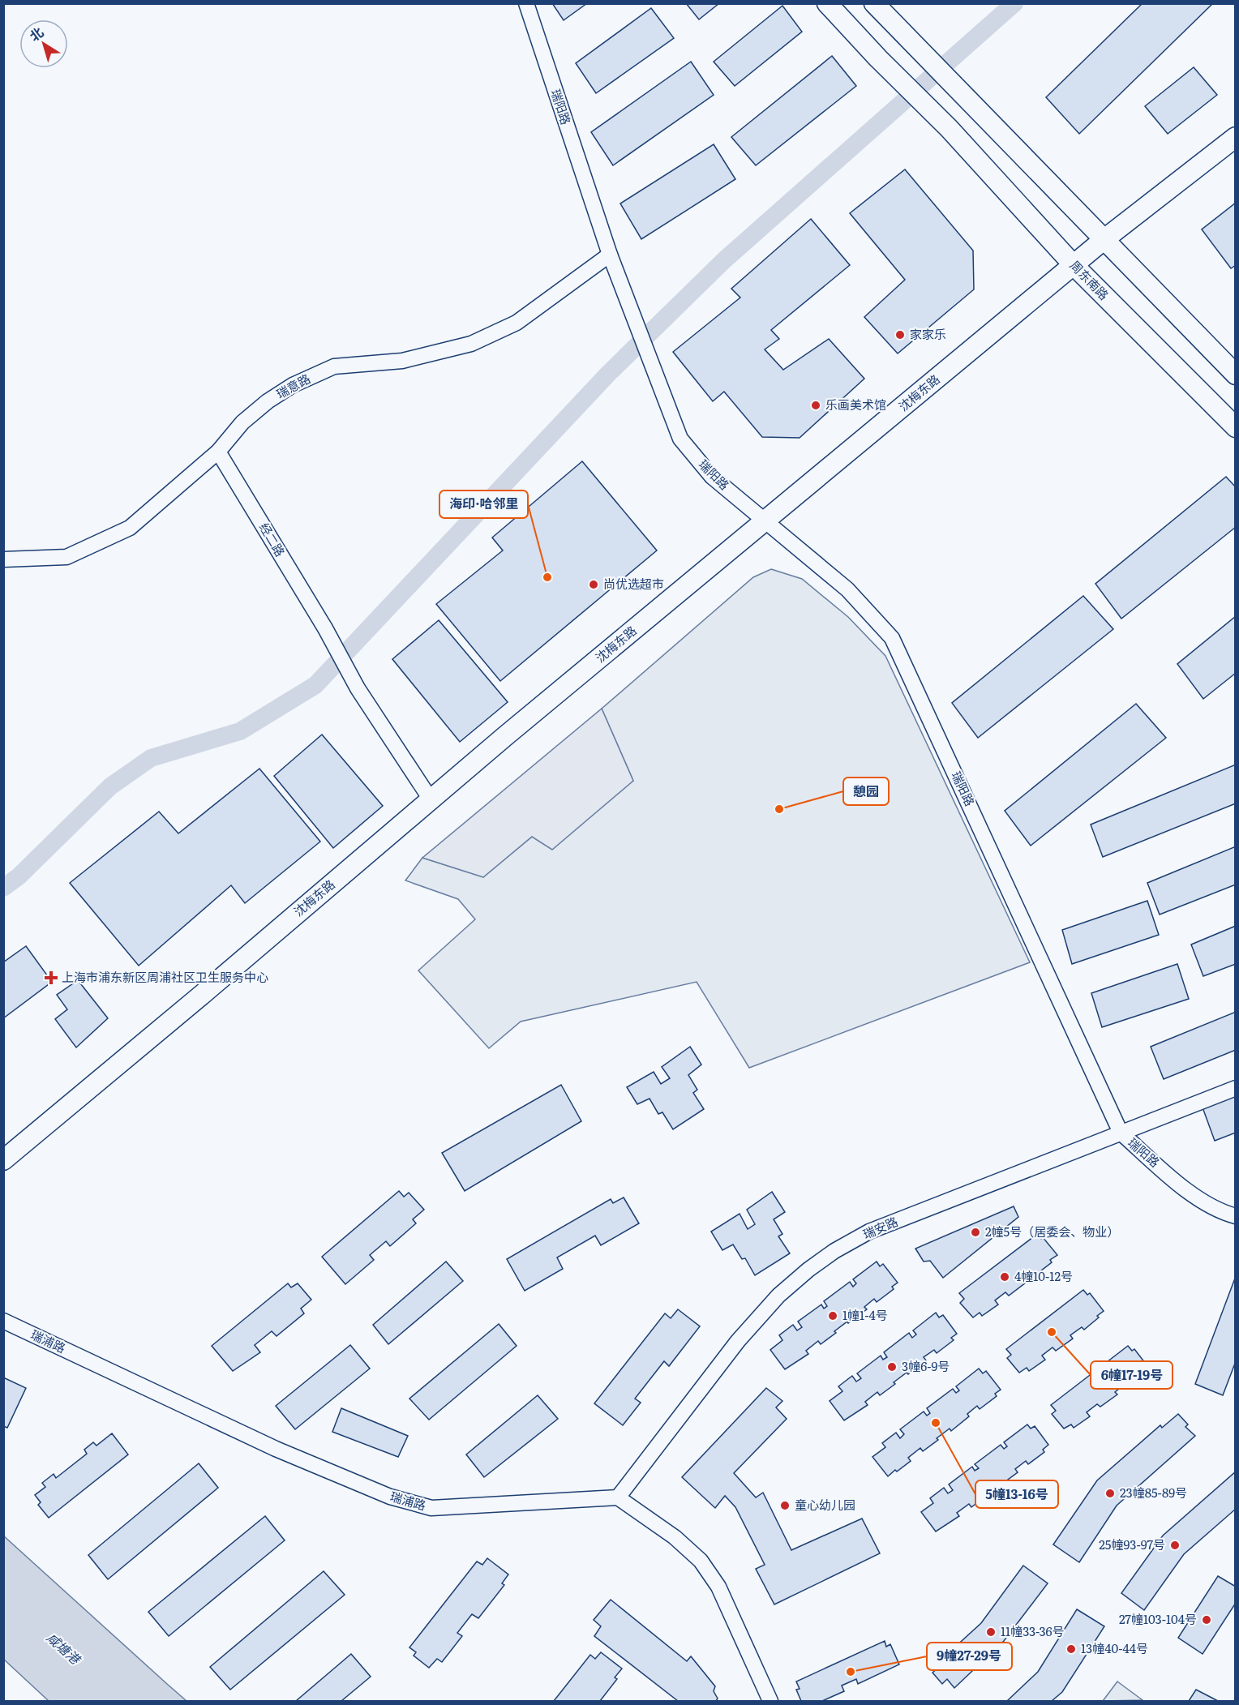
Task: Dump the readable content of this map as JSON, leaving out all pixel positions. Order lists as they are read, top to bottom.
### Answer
{
  "streets": {
    "street": [
      "瑞阳路",
      "周东南路",
      "瑞意路",
      "沈梅东路",
      "经二路",
      "瑞安路",
      "瑞浦路"
    ]
  },
  "crossings": [
    ["瑞阳路", "瑞意路"],
    ["瑞阳路", "沈梅东路"],
    ["瑞阳路", "瑞安路"],
    ["周东南路", "沈梅东路"],
    ["瑞意路", "经二路"],
    ["沈梅东路", "经二路"],
    ["瑞安路", "瑞浦路"]
  ],
  "water": ["咸塘港"],
  "places": {
    "other": [
      "家家乐",
      "乐画美术馆",
      "海印·哈邻里",
      "尚优选超市",
      "憩园",
      "2幢5号（居委会、物业）",
      "4幢10-12号",
      "1幢1-4号",
      "6幢17-19号",
      "3幢6-9号",
      "5幢13-16号",
      "23幢85-89号",
      "童心幼儿园",
      "25幢93-97号",
      "27幢103-104号",
      "11幢33-36号",
      "13幢40-44号",
      "9幢27-29号"
    ],
    "health": ["上海市浦东新区周浦社区卫生服务中心"]
  },
  "north": "top left"
}
